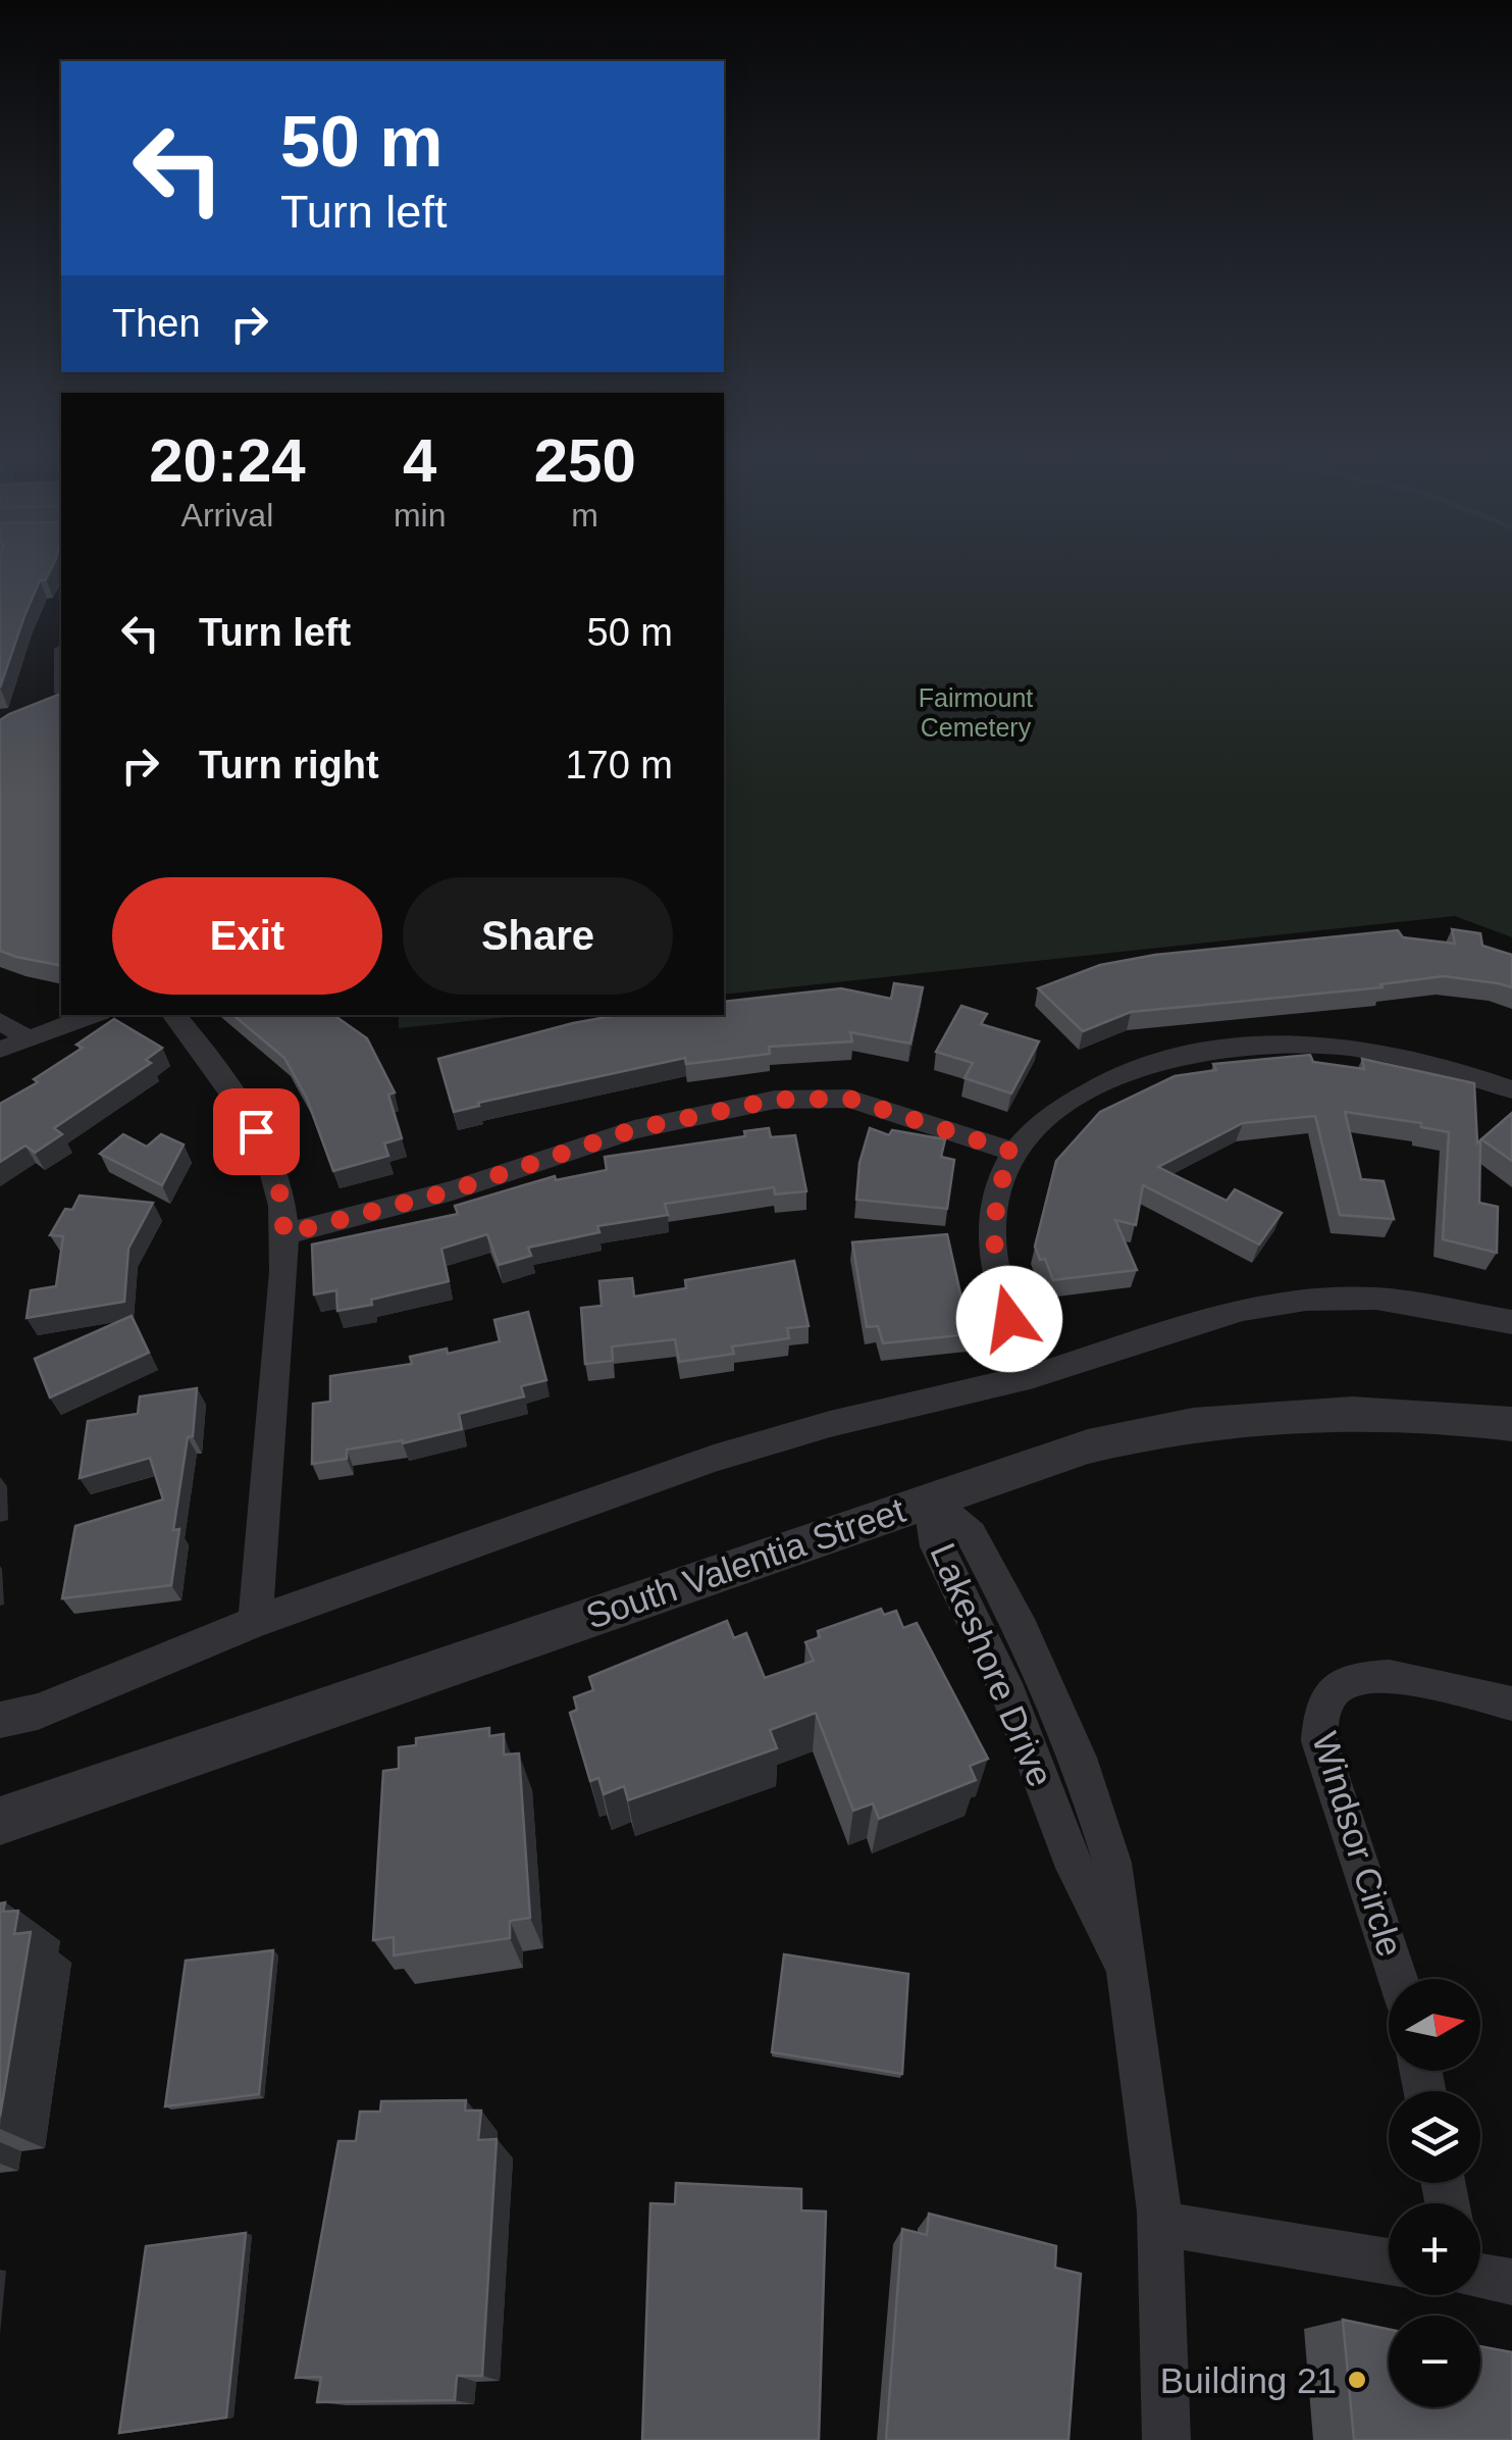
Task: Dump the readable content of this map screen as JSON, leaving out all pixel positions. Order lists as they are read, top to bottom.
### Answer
{
  "streets": {
    "street": ["South Valentia Street", "Lakeshore Drive", "Windsor Circle"]
  },
  "crossings": [
    ["South Valentia Street", "Lakeshore Drive"]
  ],
  "parks": ["Fairmount Cemetery"],
  "places": ["Building 21"],
  "north": "right",
  "page": {
    "turn": ["50 m", "Turn left"],
    "then": "Then",
    "eta": [
      "20:24",
      "Arrival",
      "4",
      "min",
      "250",
      "m"
    ],
    "list": [
      {
        "name": "Turn left",
        "value": "50 m"
      },
      {
        "name": "Turn right",
        "value": "170 m"
      }
    ],
    "buttons": ["Exit", "Share"],
    "map_buttons": ["+", "−"]
  }
}
